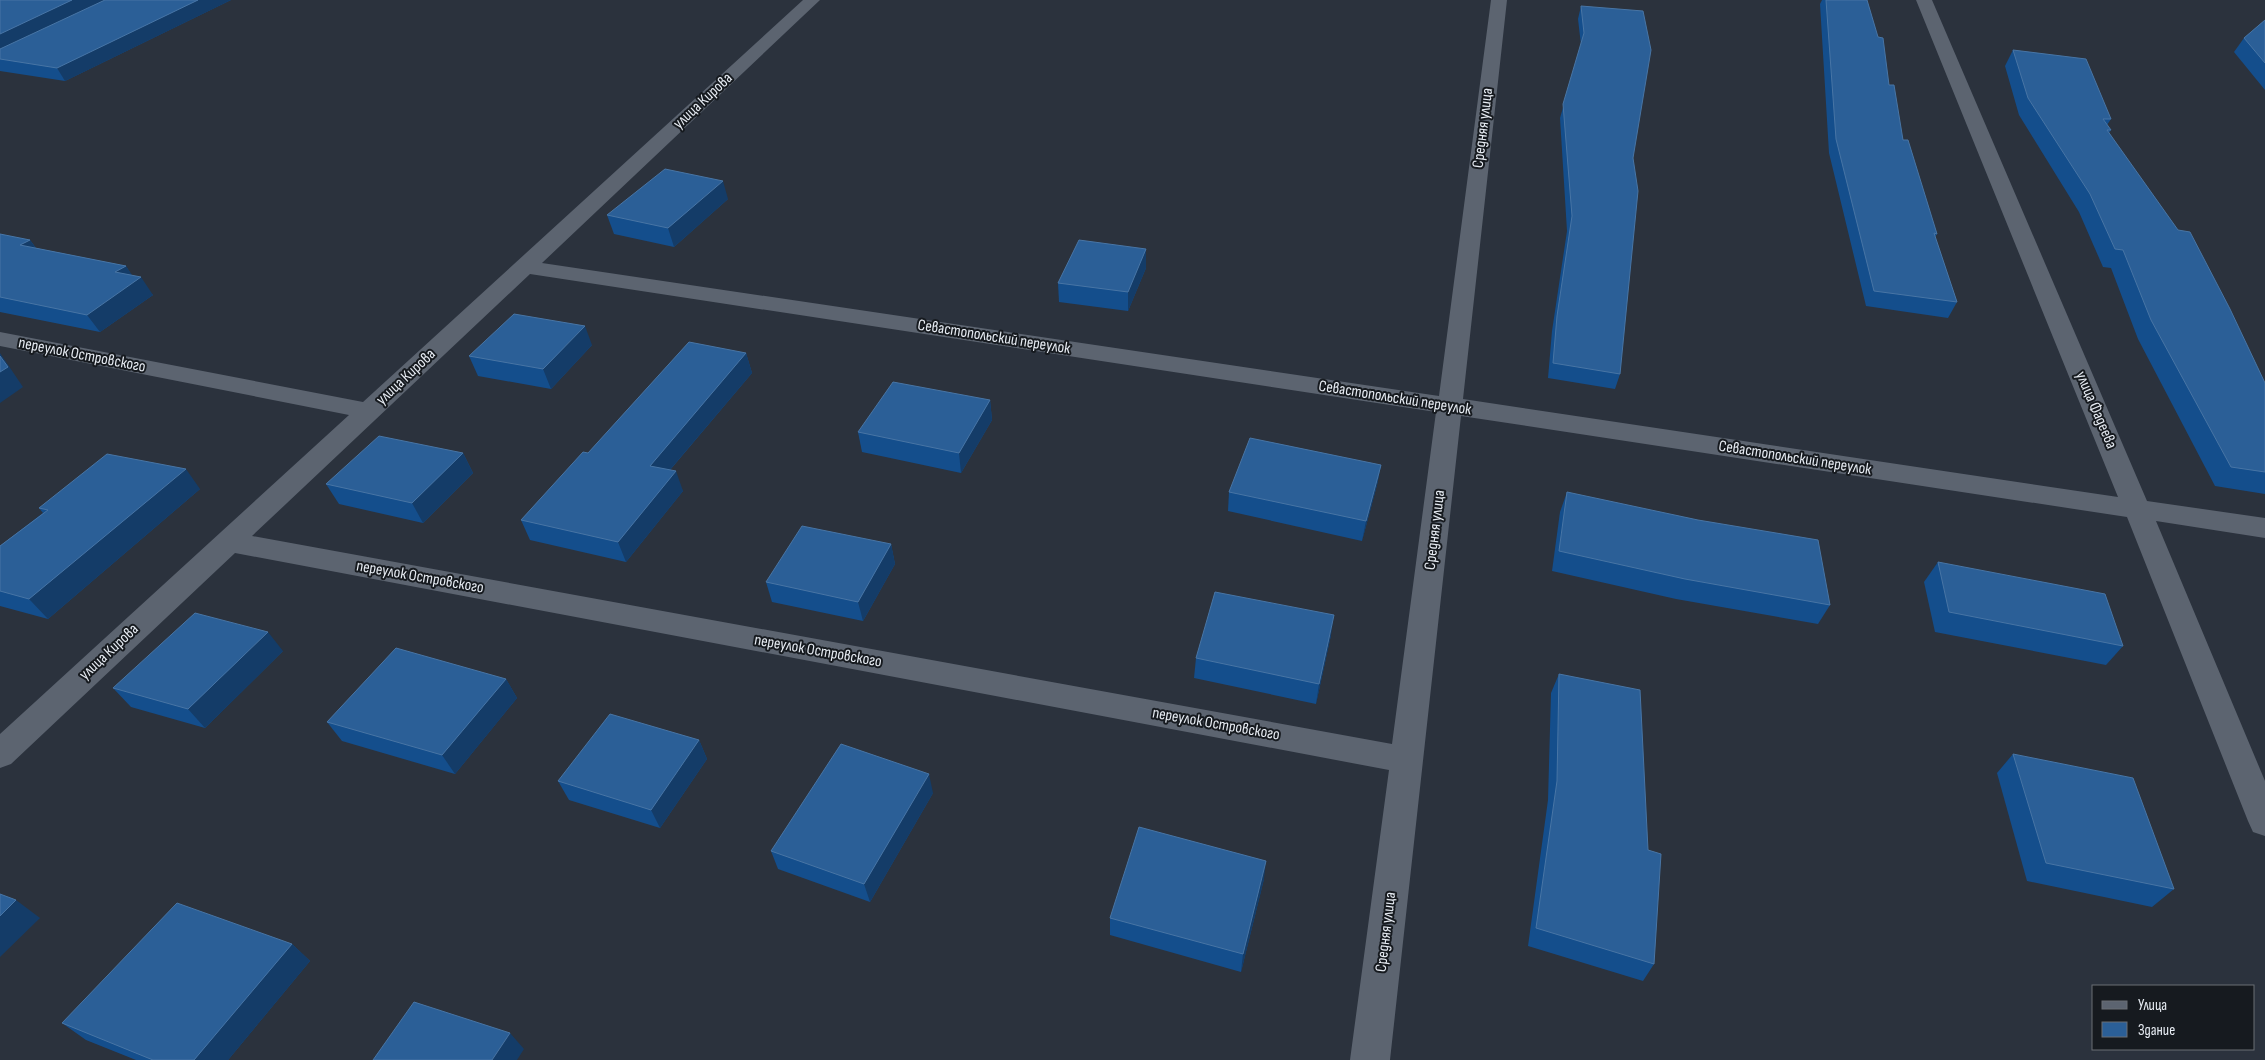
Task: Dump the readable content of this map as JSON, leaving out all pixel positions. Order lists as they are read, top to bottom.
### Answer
{
  "streets": {
    "street": [
      "улица Кирова",
      "Средняя улица",
      "Севастопольский переулок",
      "переулок Островского",
      "улица Фадеева"
    ]
  },
  "crossings": [
    ["улица Кирова", "Севастопольский переулок"],
    ["улица Кирова", "переулок Островского"],
    ["Средняя улица", "Севастопольский переулок"],
    ["Средняя улица", "переулок Островского"],
    ["Севастопольский переулок", "улица Фадеева"]
  ],
  "legend": ["Улица", "Здание"]
}
